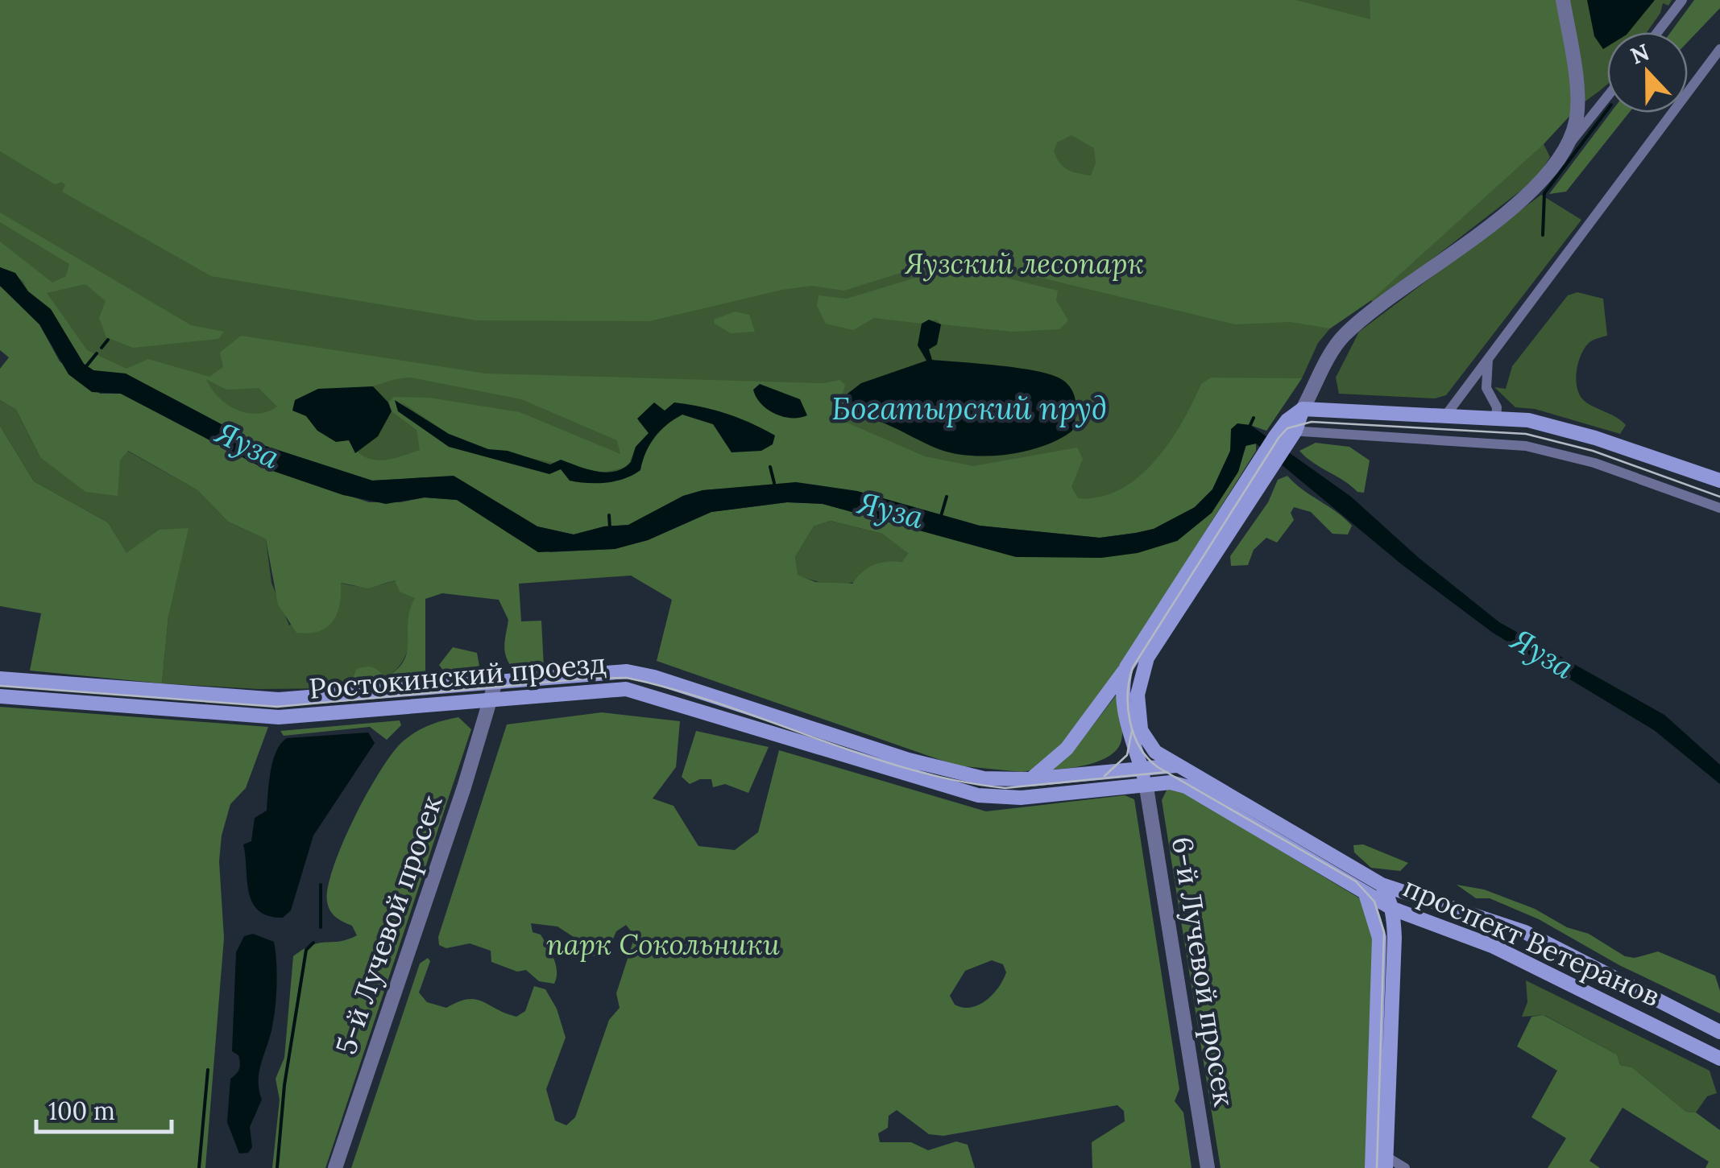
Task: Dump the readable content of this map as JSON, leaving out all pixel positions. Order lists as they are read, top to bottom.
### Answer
{
  "streets": {
    "main road": ["Ростокинский проезд", "проспект Ветеранов"],
    "street": ["5-й Лучевой просек", "6-й Лучевой просек"]
  },
  "crossings": [
    ["Ростокинский проезд", "5-й Лучевой просек"],
    ["Ростокинский проезд", "проспект Ветеранов"],
    ["Ростокинский проезд", "6-й Лучевой просек"]
  ],
  "water": ["Богатырский пруд", "Яуза"],
  "parks": ["Яузский лесопарк", "парк Сокольники"],
  "scale_bar": "100 m",
  "north": "top"
}
